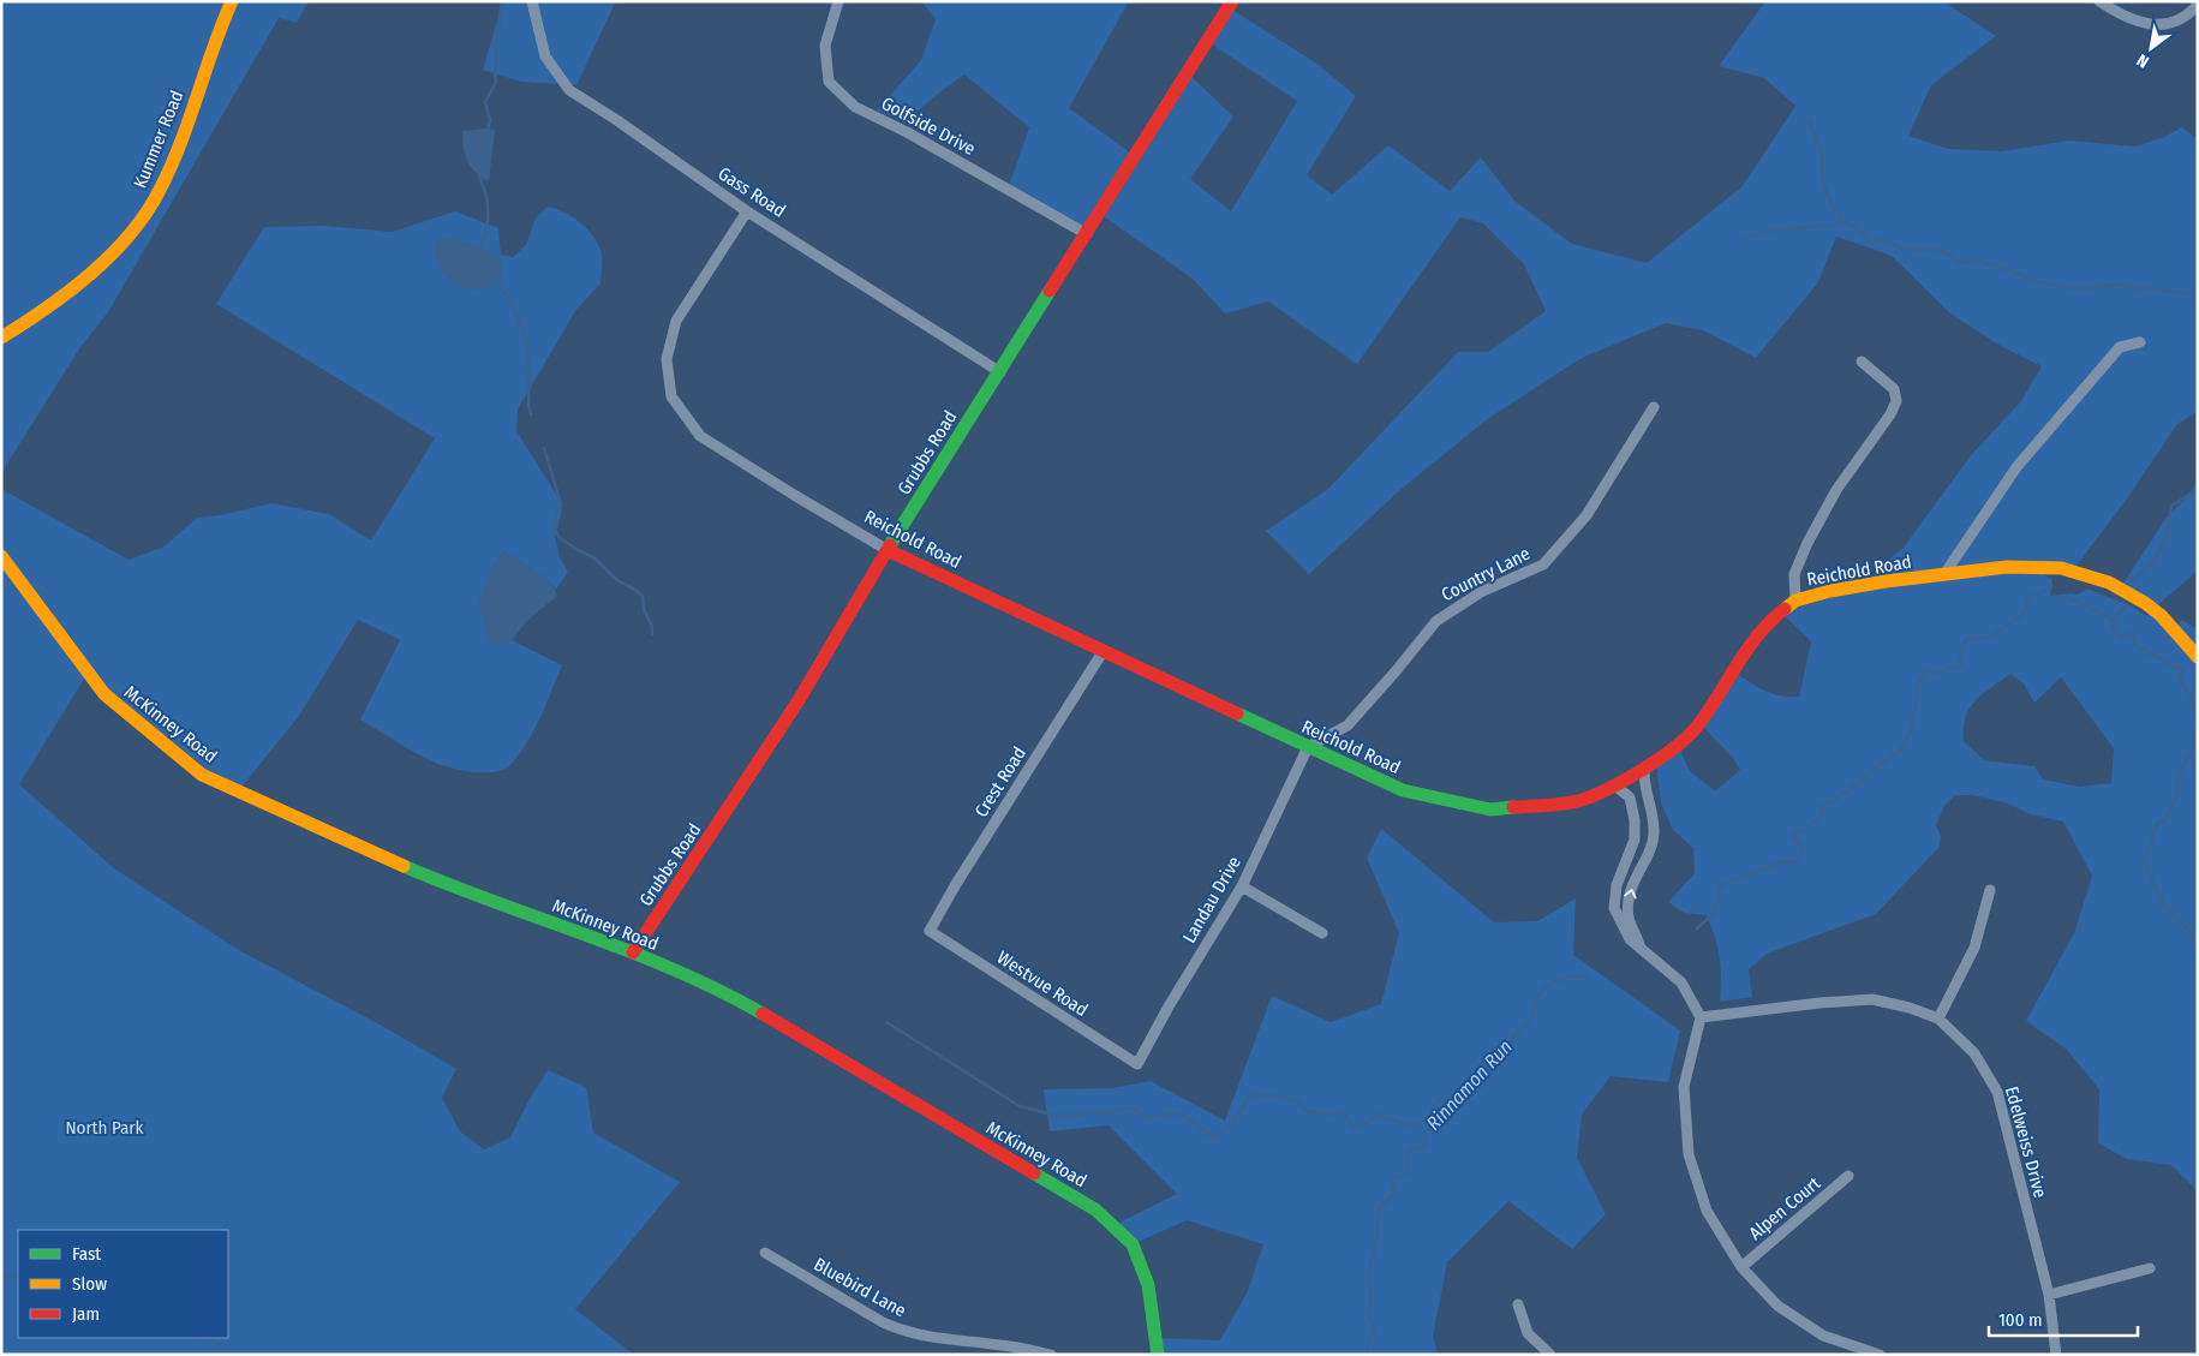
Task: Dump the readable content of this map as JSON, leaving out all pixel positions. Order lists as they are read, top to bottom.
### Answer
{
  "streets": {
    "street": [
      "Golfside Drive",
      "Kummer Road",
      "Gass Road",
      "Grubbs Road",
      "Reichold Road",
      "Country Lane",
      "McKinney Road",
      "Crest Road",
      "Landau Drive",
      "Westvue Road",
      "Edelweiss Drive",
      "Alpen Court",
      "Bluebird Lane"
    ]
  },
  "crossings": [
    ["Golfside Drive", "Grubbs Road"],
    ["Gass Road", "Grubbs Road"],
    ["Gass Road", "Reichold Road"],
    ["Grubbs Road", "Reichold Road"],
    ["Grubbs Road", "McKinney Road"],
    ["Reichold Road", "Country Lane"],
    ["Reichold Road", "Crest Road"],
    ["Reichold Road", "Landau Drive"],
    ["Country Lane", "Landau Drive"],
    ["Crest Road", "Westvue Road"],
    ["Landau Drive", "Westvue Road"]
  ],
  "water": ["Rinnamon Run"],
  "parks": ["North Park"],
  "legend": ["Fast", "Slow", "Jam"],
  "scale_bar": "100 m",
  "north": "bottom left"
}
